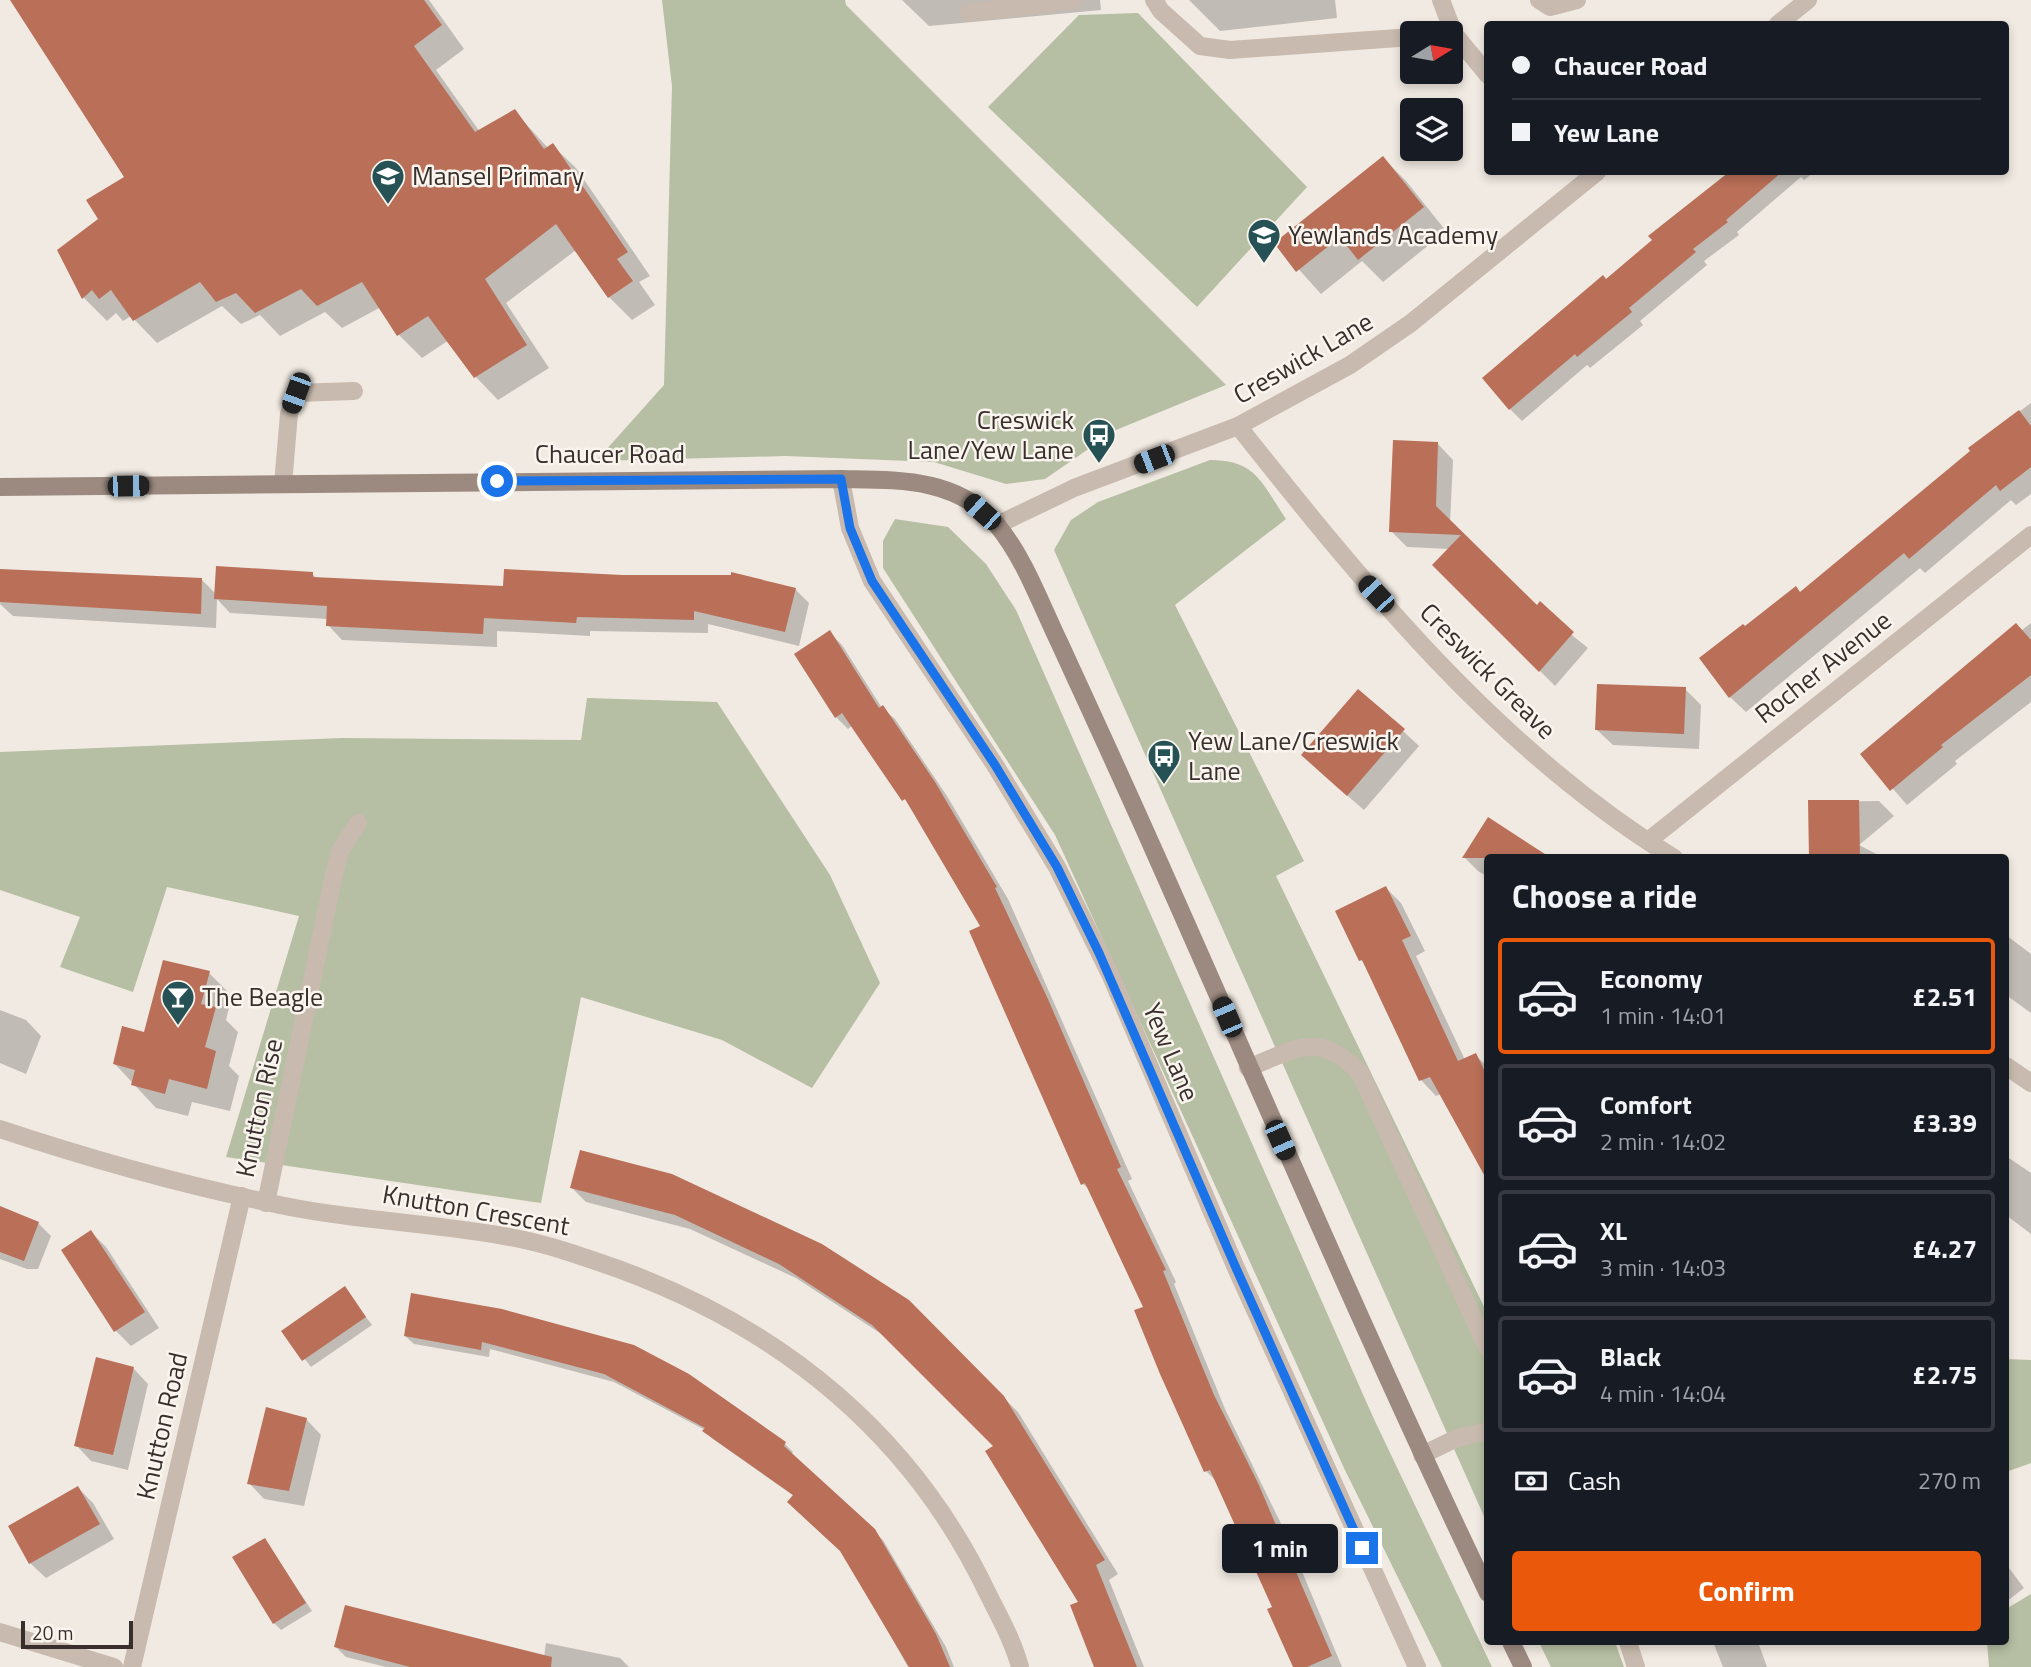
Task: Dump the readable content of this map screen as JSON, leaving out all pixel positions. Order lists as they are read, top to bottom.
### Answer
{
  "streets": {
    "main road": ["Chaucer Road"],
    "street": [
      "Creswick Lane",
      "Rocher Avenue",
      "Creswick Greave",
      "Yew Lane",
      "Knutton Rise",
      "Knutton Crescent",
      "Knutton Road"
    ]
  },
  "crossings": [
    ["Creswick Lane", "Chaucer Road"],
    ["Creswick Lane", "Creswick Greave"],
    ["Chaucer Road", "Yew Lane"],
    ["Rocher Avenue", "Creswick Greave"],
    ["Knutton Rise", "Knutton Crescent"],
    ["Knutton Crescent", "Knutton Road"]
  ],
  "places": {
    "school or university": ["Mansel Primary", "Yewlands Academy"],
    "bus stop": ["Creswick Lane/Yew Lane", "Yew Lane/Creswick Lane"],
    "bar": ["The Beagle"]
  },
  "scale_bar": "20 m",
  "north": "right",
  "page": {
    "banner": ["Chaucer Road", "Yew Lane"],
    "heading": "Choose a ride",
    "list": [
      {
        "name": "Economy",
        "note": "1 min · 14:01",
        "value": "£2.51"
      },
      {
        "name": "Comfort",
        "note": "2 min · 14:02",
        "value": "£3.39"
      },
      {
        "name": "XL",
        "note": "3 min · 14:03",
        "value": "£4.27"
      },
      {
        "name": "Black",
        "note": "4 min · 14:04",
        "value": "£2.75"
      }
    ],
    "pay": ["Cash", "270 m"],
    "bubble": "1 min",
    "buttons": "Confirm",
    "scale": "20 m"
  }
}
